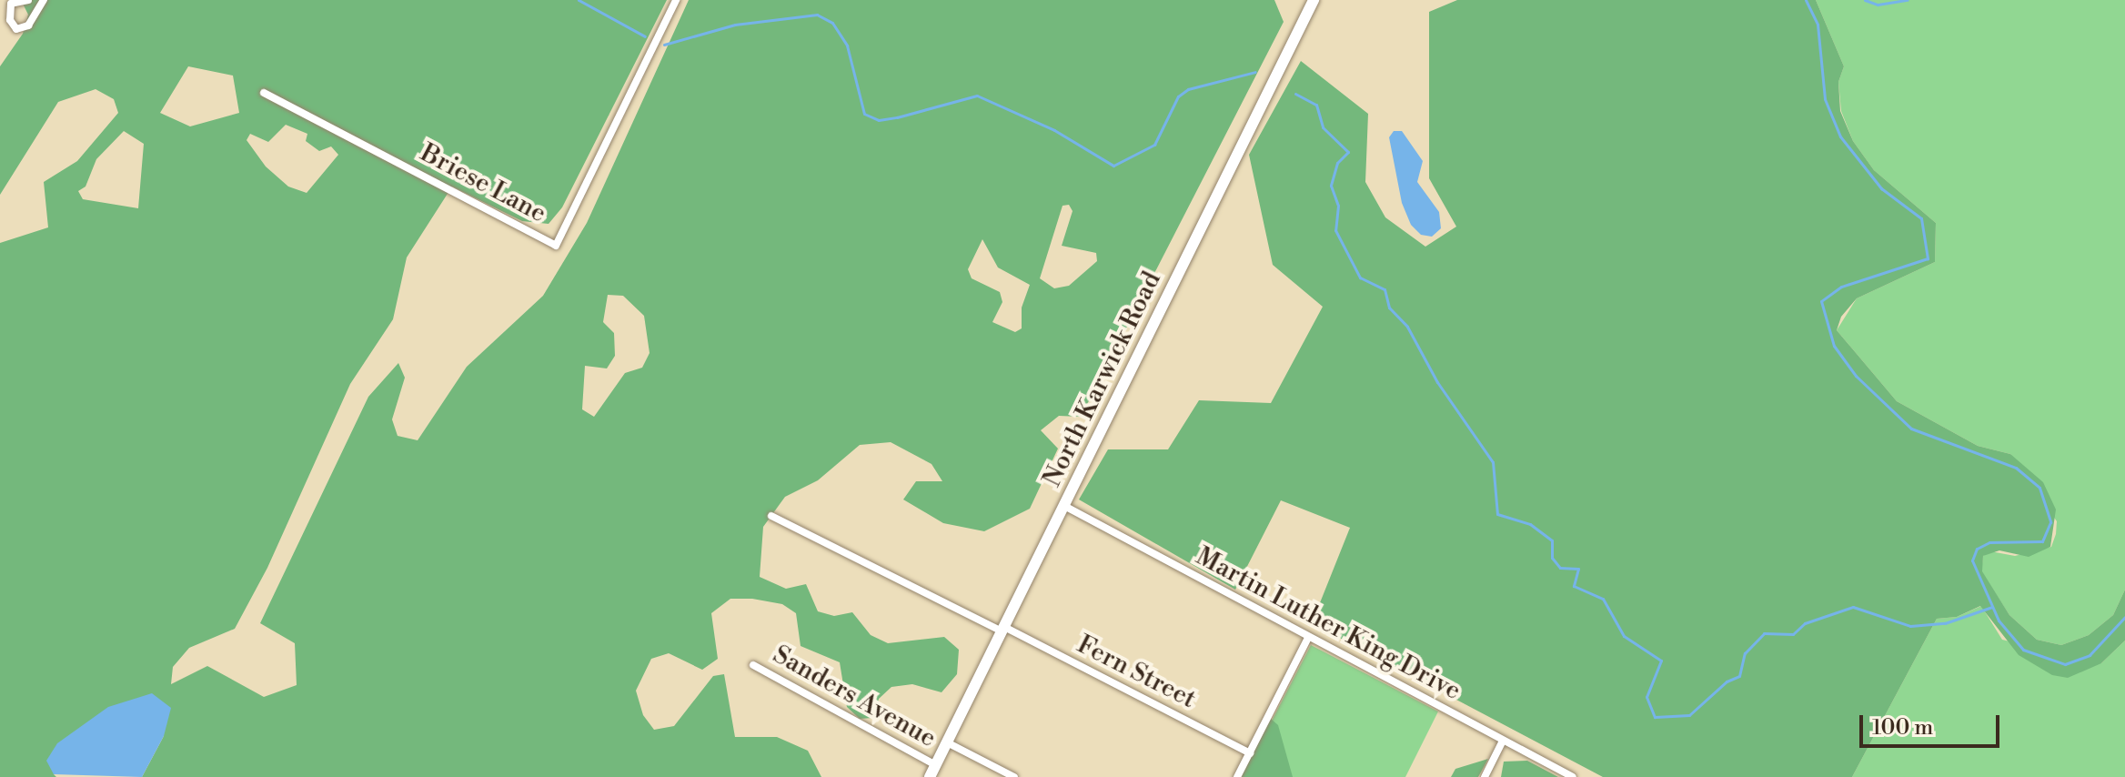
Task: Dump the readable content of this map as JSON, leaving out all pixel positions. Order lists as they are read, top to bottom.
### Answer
{
  "streets": {
    "street": [
      "Briese Lane",
      "North Karwick Road",
      "Martin Luther King Drive",
      "Fern Street",
      "Sanders Avenue"
    ]
  },
  "crossings": [
    ["North Karwick Road", "Martin Luther King Drive"],
    ["North Karwick Road", "Fern Street"],
    ["North Karwick Road", "Sanders Avenue"]
  ],
  "scale_bar": "100 m"
}
